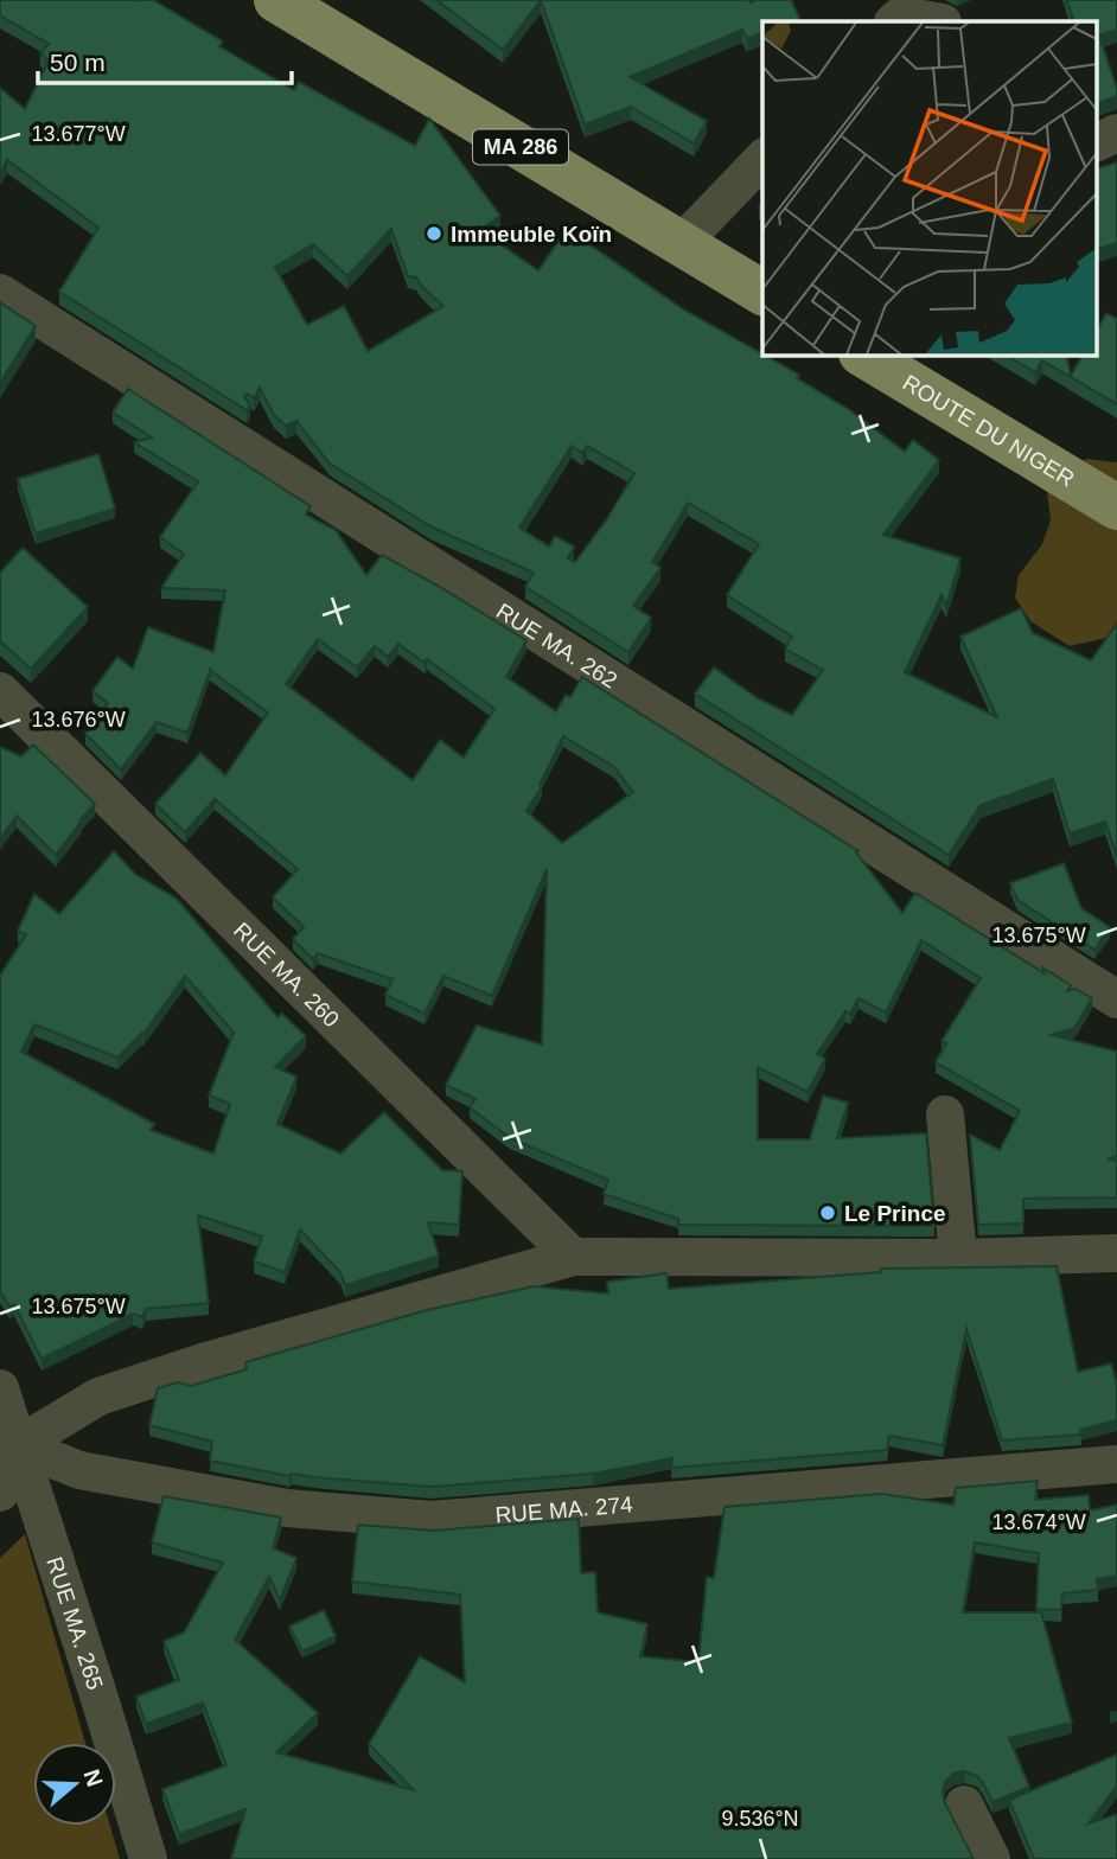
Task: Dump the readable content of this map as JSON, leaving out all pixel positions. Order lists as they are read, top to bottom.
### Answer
{
  "streets": {
    "main road": ["MA 286", "ROUTE DU NIGER"],
    "street": [
      "RUE MA. 262",
      "RUE MA. 260",
      "RUE MA. 274",
      "RUE MA. 265"
    ]
  },
  "crossings": [
    ["RUE MA. 274", "RUE MA. 265"]
  ],
  "places": ["Immeuble Koïn", "Le Prince"],
  "scale_bar": "50 m",
  "north": "right",
  "coordinates": [
    "13.677°W",
    "13.676°W",
    "13.675°W",
    "13.674°W",
    "9.536°N"
  ]
}
